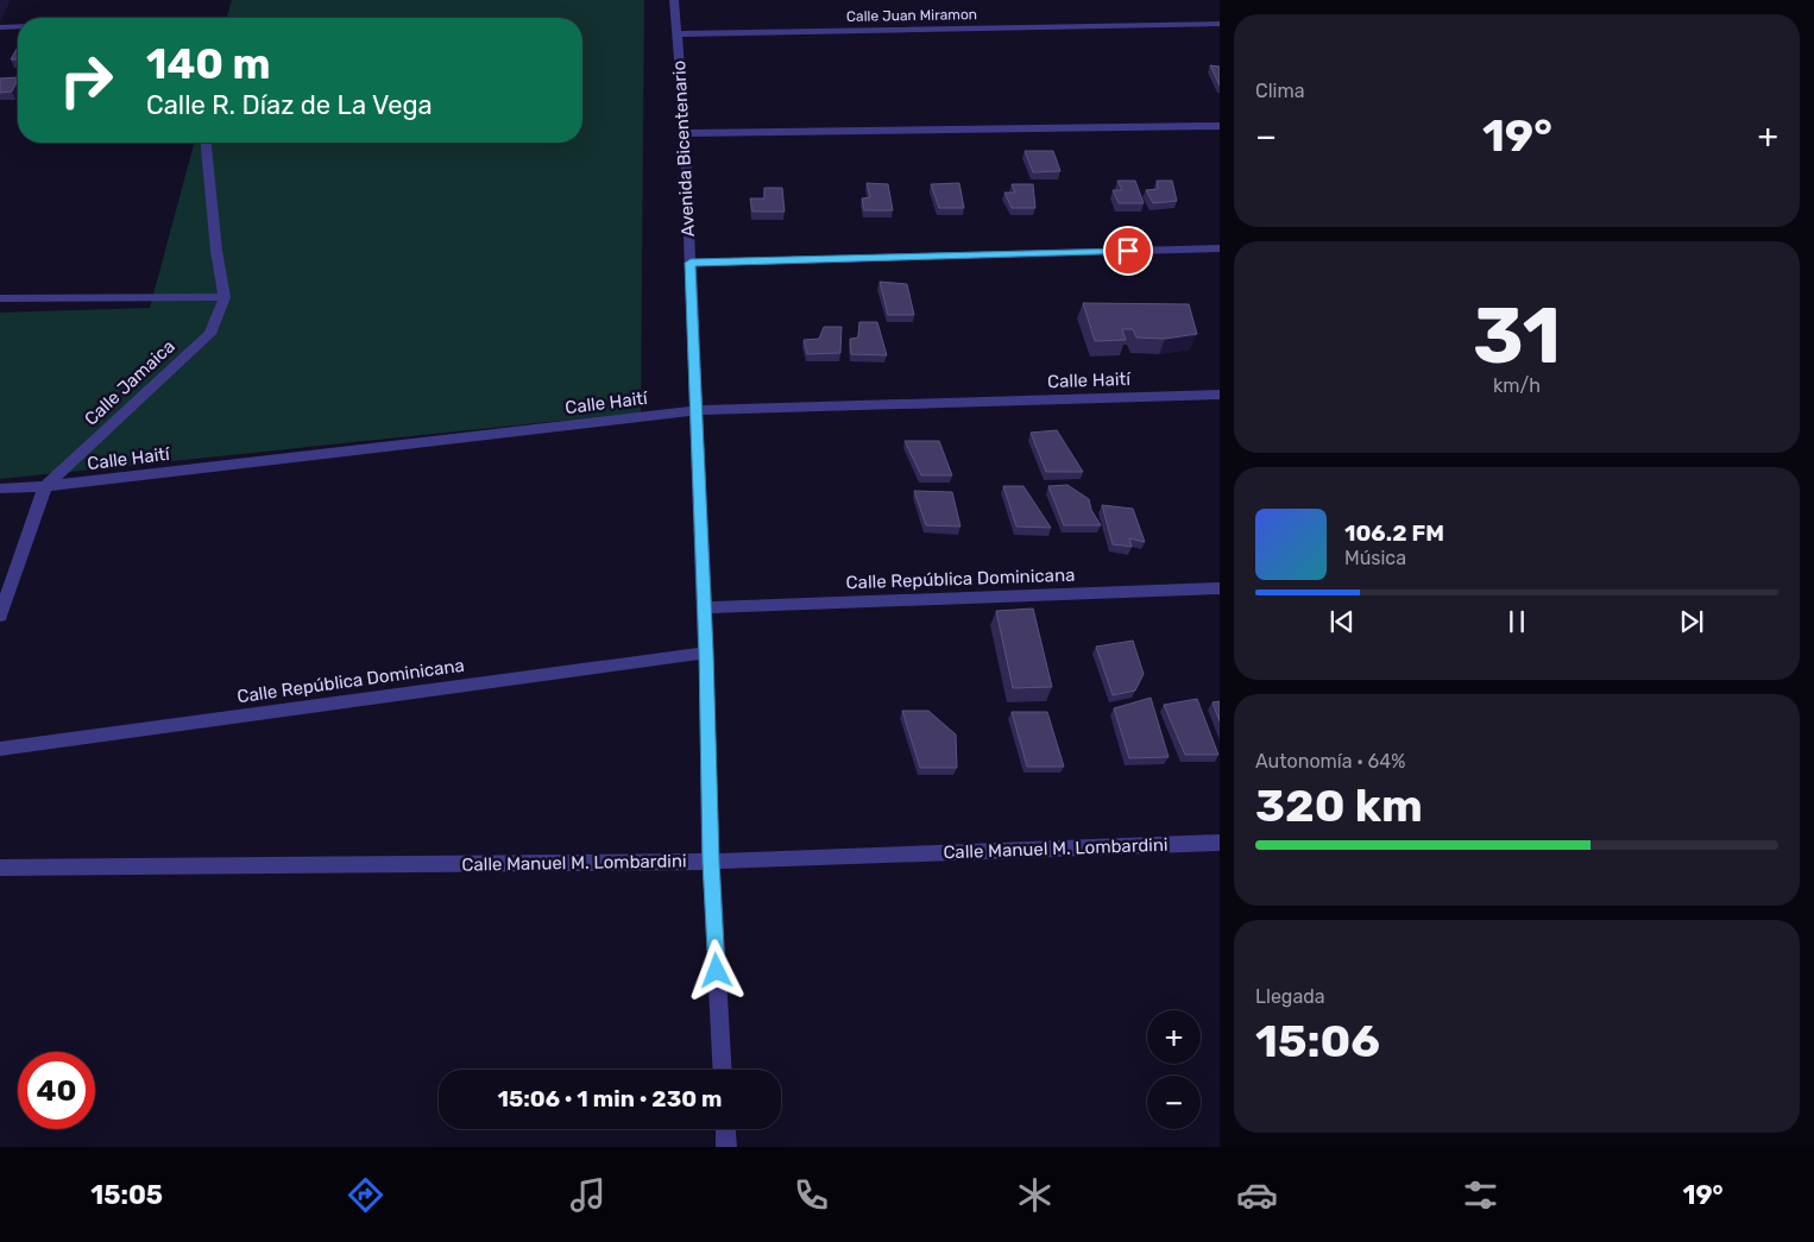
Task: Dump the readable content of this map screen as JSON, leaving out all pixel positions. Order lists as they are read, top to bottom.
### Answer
{
  "streets": {
    "street": [
      "Calle Juan Miramon",
      "Avenida Bicentenario",
      "Calle Haití",
      "Calle Jamaica",
      "Calle República Dominicana",
      "Calle Manuel M. Lombardini"
    ]
  },
  "crossings": [
    ["Calle Juan Miramon", "Avenida Bicentenario"],
    ["Avenida Bicentenario", "Calle Haití"],
    ["Avenida Bicentenario", "Calle República Dominicana"],
    ["Avenida Bicentenario", "Calle Manuel M. Lombardini"],
    ["Calle Haití", "Calle Jamaica"]
  ],
  "page": {
    "tile": [
      "Clima",
      ["31", "km/h"],
      ["Autonomía · 64%", "320 km"],
      ["Llegada", "15:06"]
    ],
    "turn": ["140 m", "Calle R. Díaz de La Vega"],
    "heat": ["−", "19°", "+"],
    "song": ["106.2 FM", "Música"],
    "map_buttons": ["+", "−"],
    "limit": "40",
    "trip": "15:06 · 1 min · 230 m",
    "tabs": ["15:05", "19°"]
  }
}
